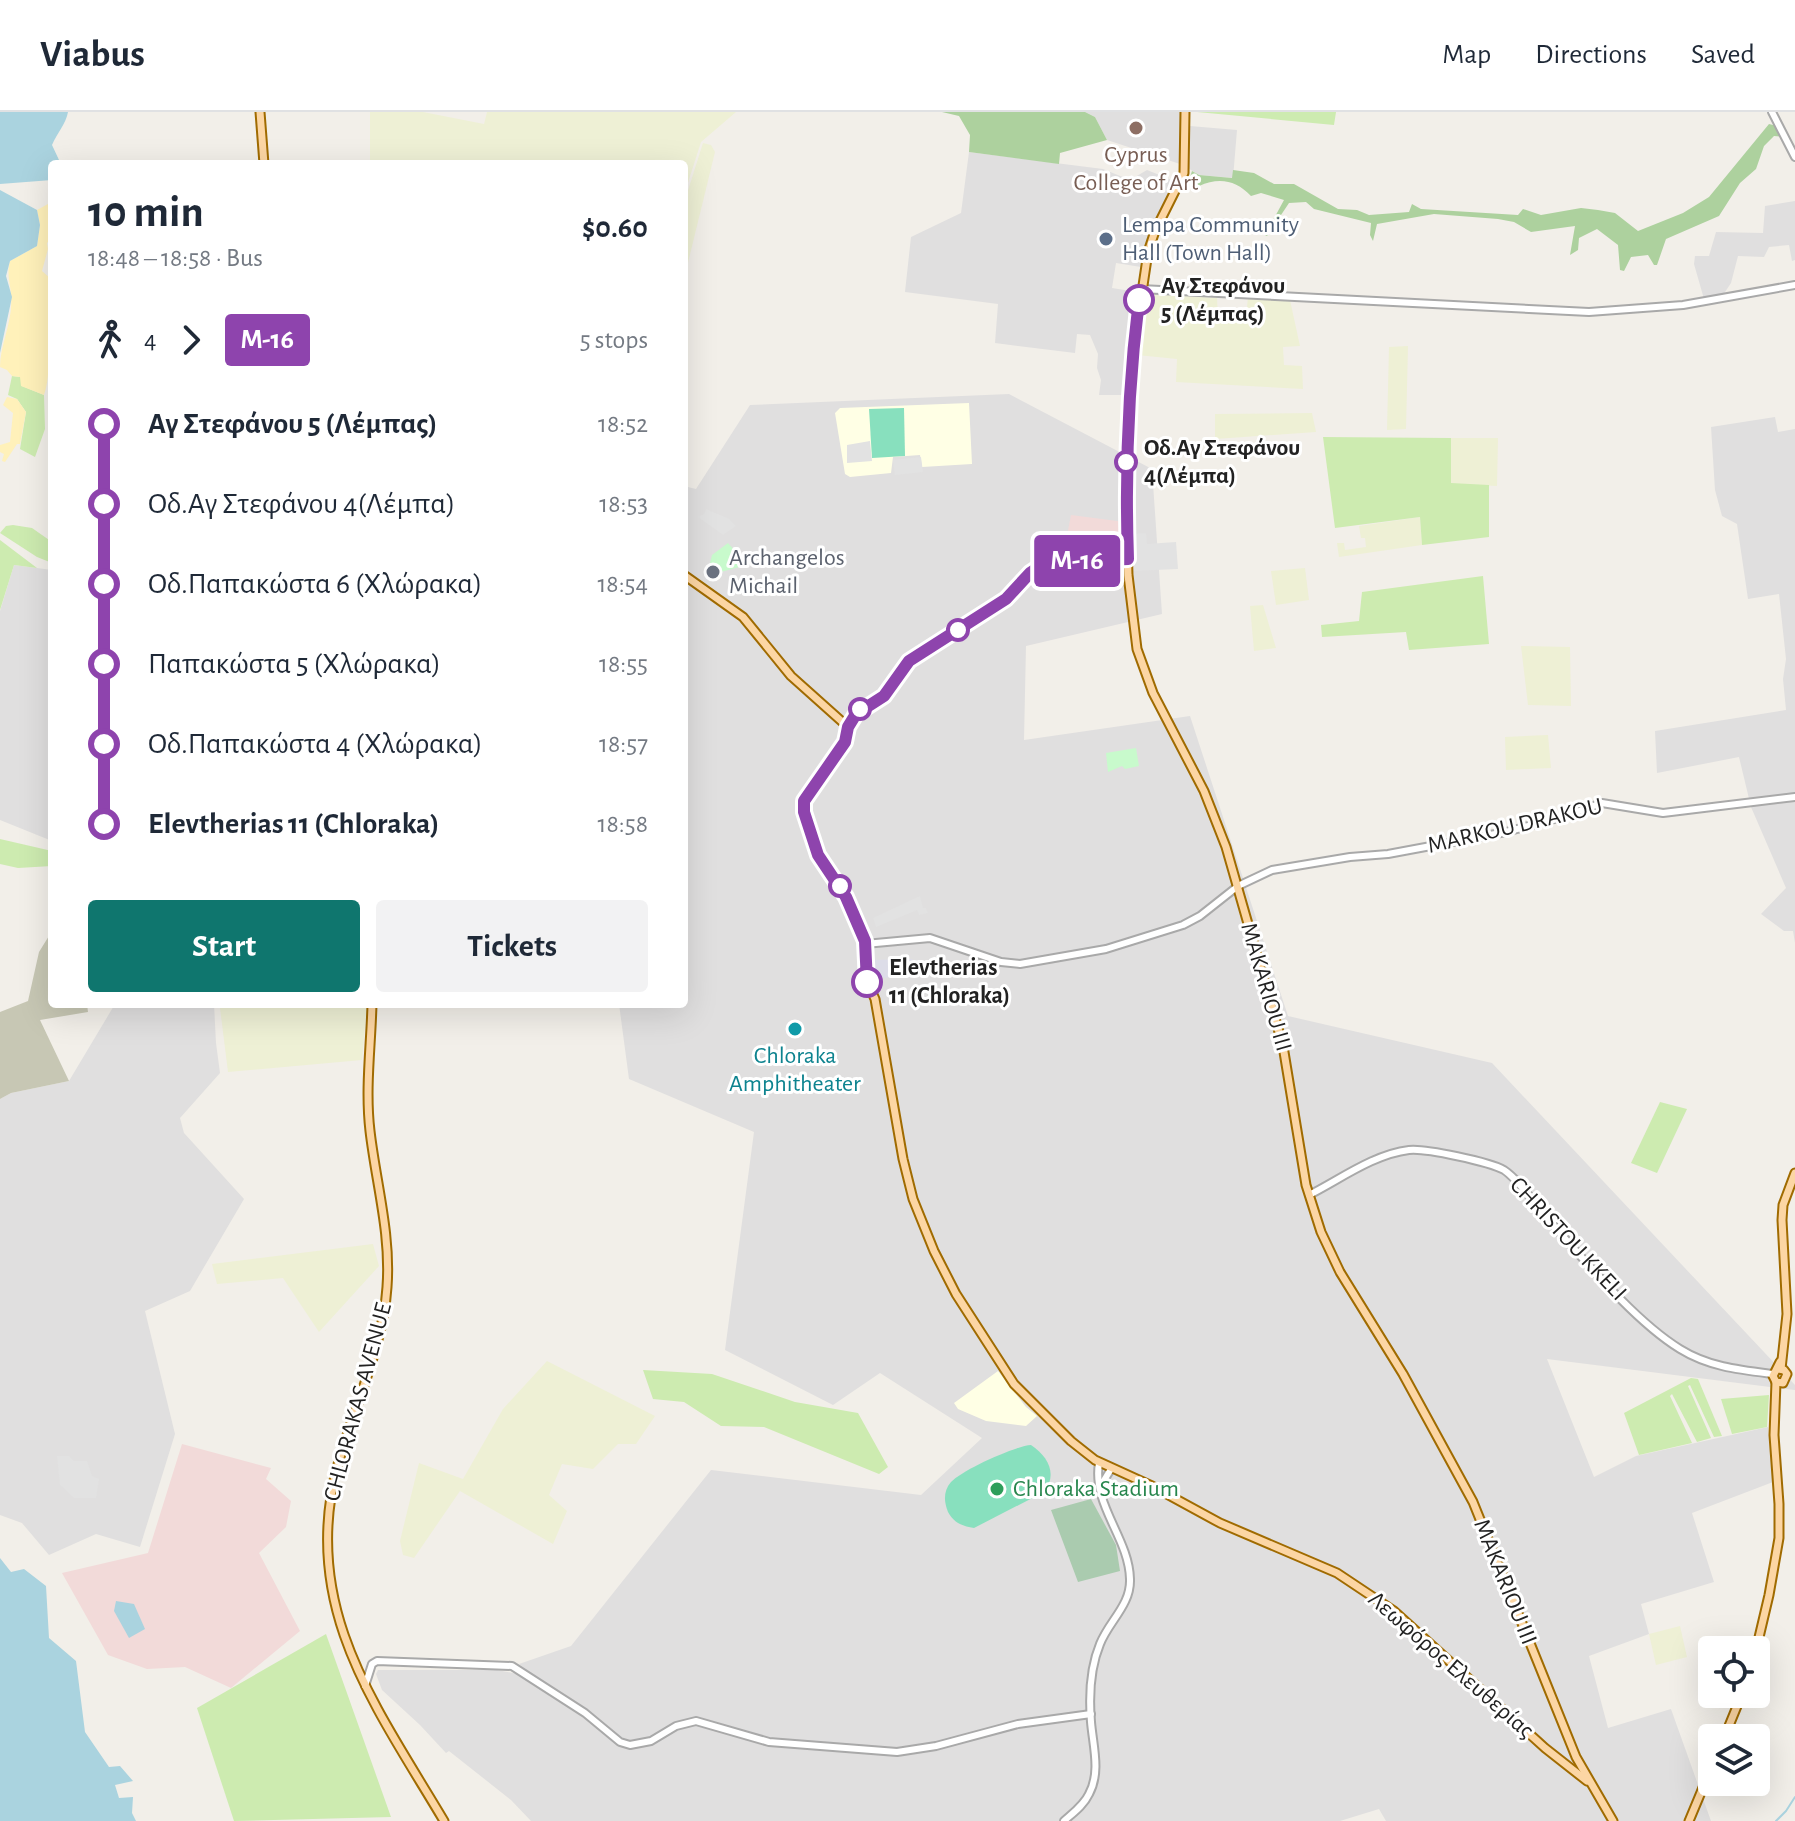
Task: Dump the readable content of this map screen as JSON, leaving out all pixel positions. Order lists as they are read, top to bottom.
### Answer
{
  "streets": {
    "main road": ["MAKARIOU III", "CHLORAKAS AVENUE", "Λεωφόρος Ελευθερίας"],
    "street": ["MARKOU DRAKOU", "CHRISTOU KKELI"]
  },
  "crossings": [
    ["MARKOU DRAKOU", "MAKARIOU III"],
    ["MARKOU DRAKOU", "Λεωφόρος Ελευθερίας"],
    ["MAKARIOU III", "CHRISTOU KKELI"],
    ["MAKARIOU III", "Λεωφόρος Ελευθερίας"]
  ],
  "places": [
    "Cyprus College of Art",
    "Lempa Community Hall (Town Hall)",
    "Αγ Στεφάνου 5 (Λέμπας)",
    "Οδ.Αγ Στεφάνου 4(Λέμπα)",
    "Archangelos Michail",
    "Elevtherias 11 (Chloraka)",
    "Chloraka Amphitheater",
    "Chloraka Stadium"
  ],
  "lines": ["bus line M-16"],
  "page": {
    "header": "Viabus",
    "nav": ["Map", "Directions", "Saved"],
    "on_map": "M-16",
    "heading": ["10 min", "18:48 – 18:58 · Bus", "$0.60"],
    "legs": ["4", "M-16", "5 stops"],
    "list": [
      {
        "name": "Αγ Στεφάνου 5 (Λέμπας)",
        "value": "18:52"
      },
      {
        "name": "Οδ.Αγ Στεφάνου 4(Λέμπα)",
        "value": "18:53"
      },
      {
        "name": "Οδ.Παπακώστα 6 (Χλώρακα)",
        "value": "18:54"
      },
      {
        "name": "Παπακώστα 5 (Χλώρακα)",
        "value": "18:55"
      },
      {
        "name": "Οδ.Παπακώστα 4 (Χλώρακα)",
        "value": "18:57"
      },
      {
        "name": "Elevtherias 11 (Chloraka)",
        "value": "18:58"
      }
    ],
    "buttons": ["Start", "Tickets"]
  }
}
